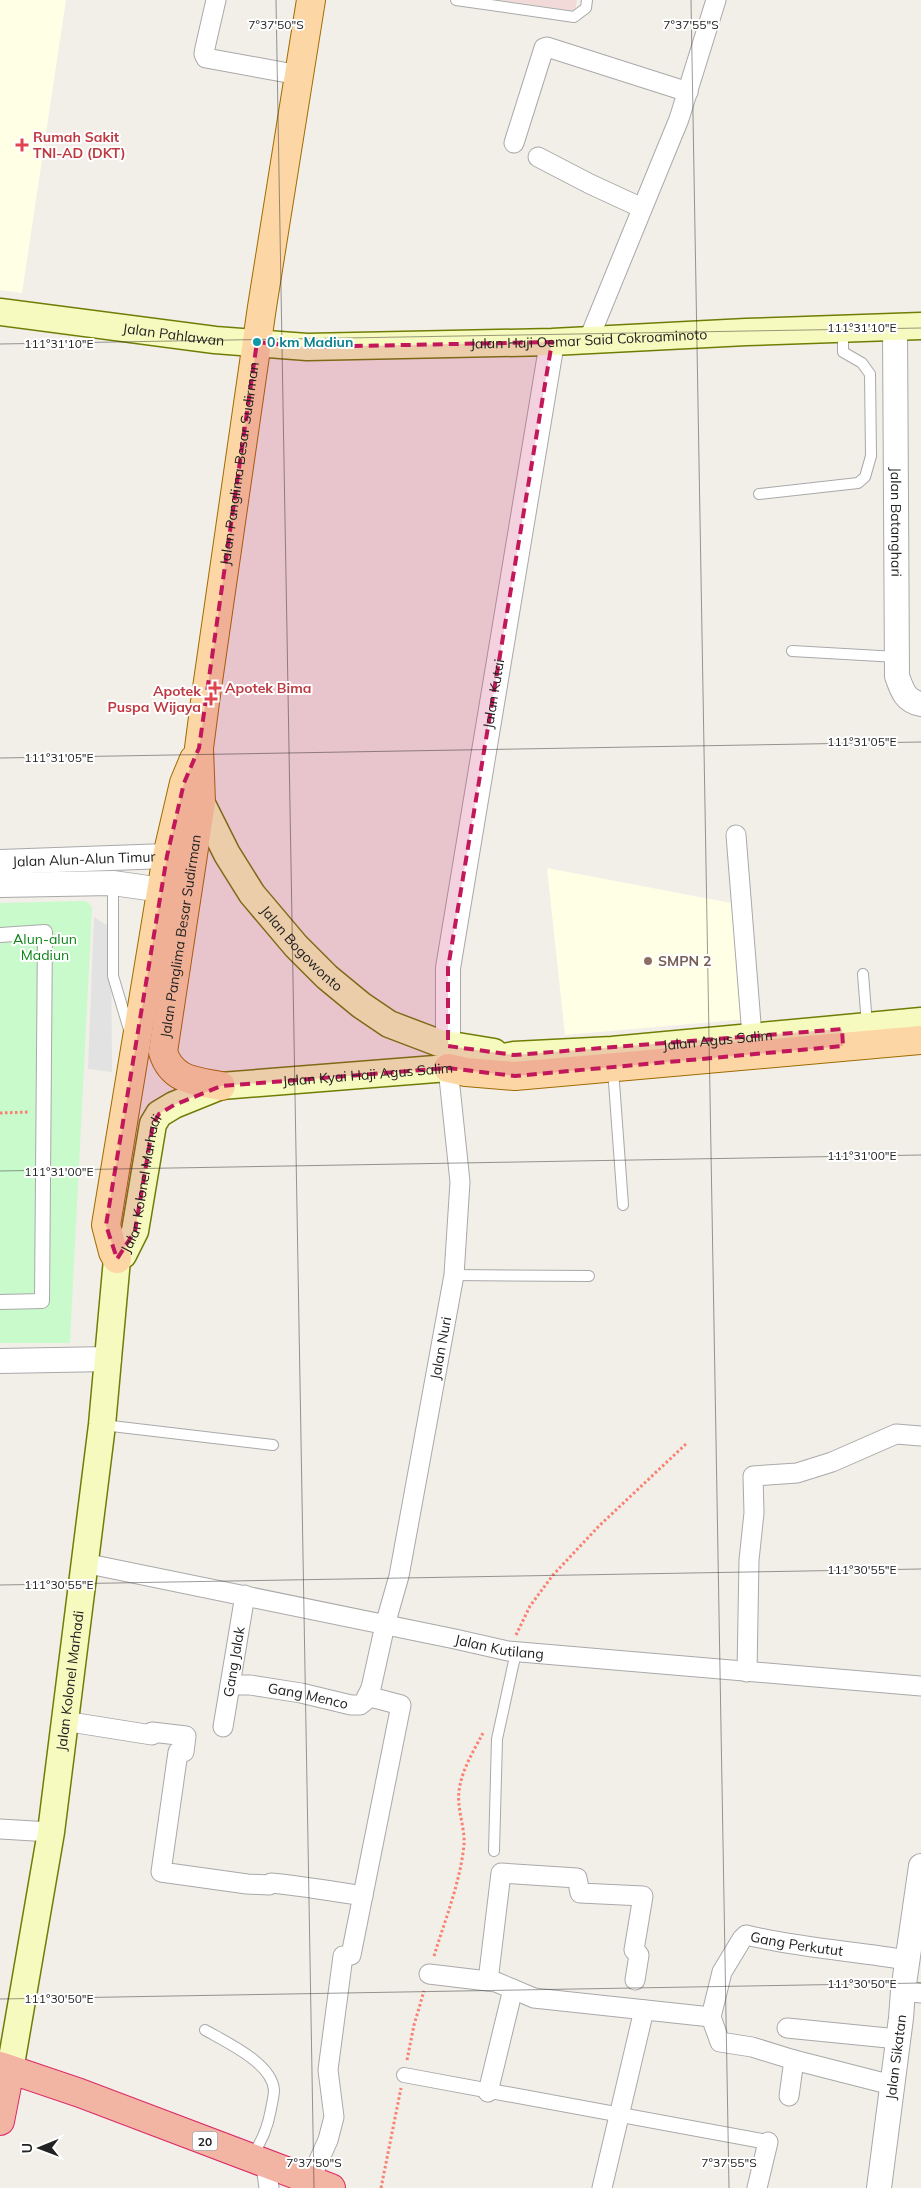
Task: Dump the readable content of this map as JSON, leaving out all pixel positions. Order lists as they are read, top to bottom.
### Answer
{
  "streets": {
    "highway": ["20"],
    "main road": [
      "Jalan Pahlawan",
      "Jalan Haji Oemar Said Cokroaminoto",
      "Jalan Panglima Besar Sudirman",
      "Jalan Bogowonto",
      "Jalan Agus Salim",
      "Jalan Kyai Haji Agus Salim",
      "Jalan Kolonel Marhadi"
    ],
    "street": [
      "Jalan Batanghari",
      "Jalan Kutai",
      "Jalan Alun-Alun Timur",
      "Jalan Nuri",
      "Jalan Kutilang",
      "Gang Jalak",
      "Gang Menco",
      "Gang Perkutut",
      "Jalan Sikatan"
    ]
  },
  "crossings": [
    ["Jalan Pahlawan", "Jalan Haji Oemar Said Cokroaminoto"],
    ["Jalan Pahlawan", "Jalan Panglima Besar Sudirman"],
    ["Jalan Haji Oemar Said Cokroaminoto", "Jalan Panglima Besar Sudirman"],
    ["Jalan Haji Oemar Said Cokroaminoto", "Jalan Batanghari"],
    ["Jalan Haji Oemar Said Cokroaminoto", "Jalan Kutai"],
    ["Jalan Panglima Besar Sudirman", "Jalan Alun-Alun Timur"],
    ["Jalan Panglima Besar Sudirman", "Jalan Bogowonto"],
    ["Jalan Panglima Besar Sudirman", "Jalan Kyai Haji Agus Salim"],
    ["Jalan Panglima Besar Sudirman", "Jalan Kolonel Marhadi"],
    ["Jalan Kutai", "Jalan Bogowonto"],
    ["Jalan Kutai", "Jalan Kyai Haji Agus Salim"],
    ["Jalan Kutai", "Jalan Nuri"],
    ["Jalan Bogowonto", "Jalan Kyai Haji Agus Salim"],
    ["Jalan Bogowonto", "Jalan Nuri"],
    ["Jalan Agus Salim", "Jalan Kyai Haji Agus Salim"],
    ["Jalan Kyai Haji Agus Salim", "Jalan Kolonel Marhadi"],
    ["Jalan Kyai Haji Agus Salim", "Jalan Nuri"],
    ["Jalan Kolonel Marhadi", "Jalan Kutilang"],
    ["Jalan Kolonel Marhadi", "20"],
    ["Jalan Nuri", "Jalan Kutilang"],
    ["Jalan Nuri", "Gang Menco"],
    ["Jalan Kutilang", "Gang Jalak"],
    ["Jalan Kutilang", "Gang Menco"],
    ["Gang Jalak", "Gang Menco"],
    ["Gang Perkutut", "Jalan Sikatan"]
  ],
  "parks": ["Alun-alun Madiun"],
  "places": {
    "health": ["Rumah Sakit TNI-AD (DKT)", "Apotek Bima", "Apotek Puspa Wijaya"],
    "other": ["0 km Madiun", "SMPN 2"]
  },
  "north": "left",
  "coordinates": [
    "7°37'50\"S",
    "7°37'55\"S",
    "111°31'10\"E",
    "111°31'05\"E",
    "111°31'00\"E",
    "111°30'55\"E",
    "111°30'50\"E"
  ]
}
